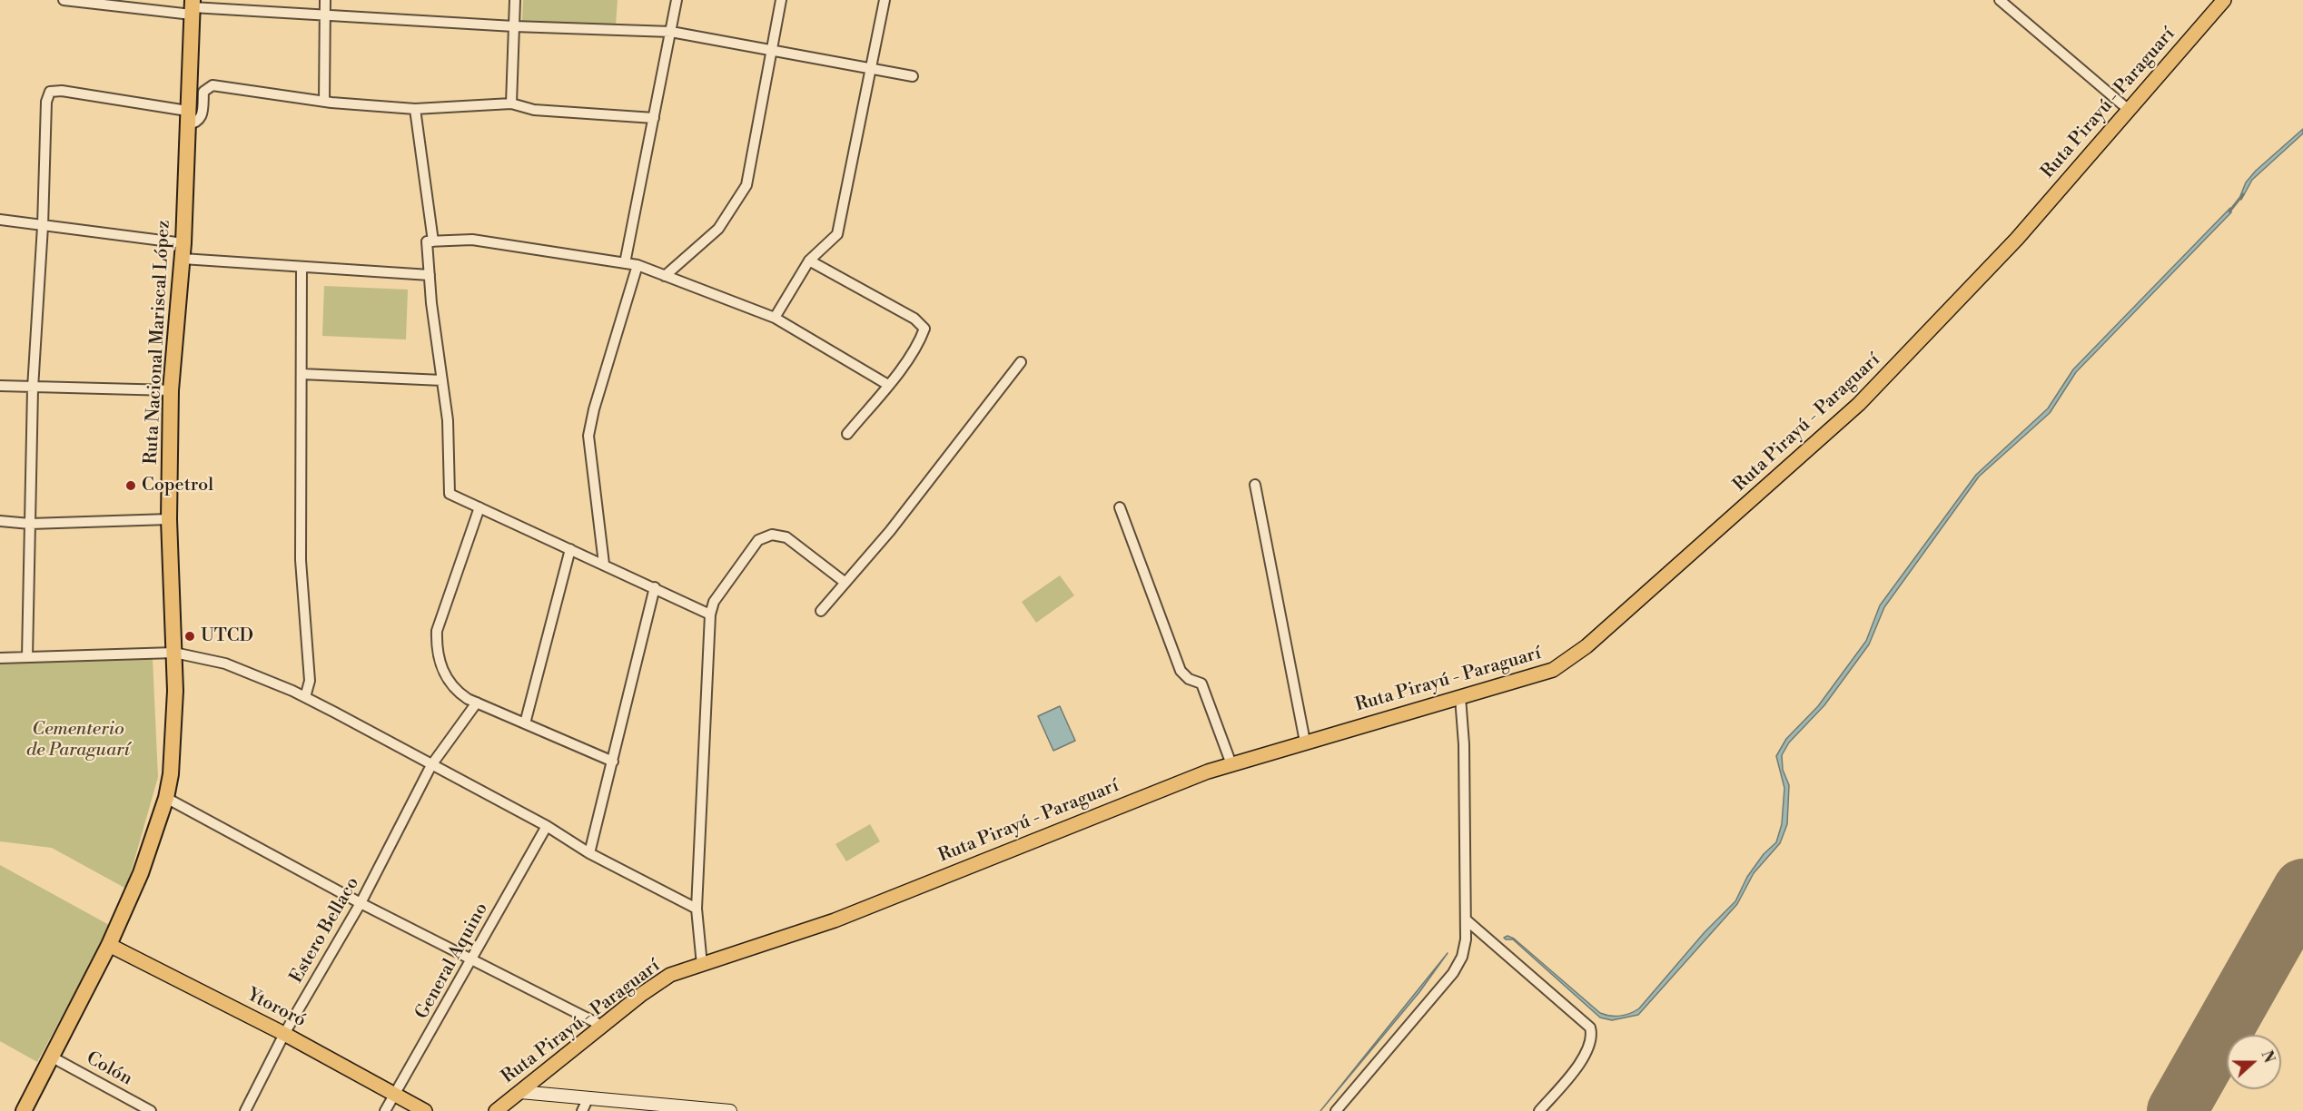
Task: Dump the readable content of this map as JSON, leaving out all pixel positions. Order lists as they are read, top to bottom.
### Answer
{
  "streets": {
    "highway": ["Ruta Nacional Mariscal López"],
    "main road": ["Ruta Pirayú - Paraguarí", "Ytororó"],
    "street": ["Estero Bellaco", "General Aquino", "Colón"]
  },
  "crossings": [
    ["Ruta Nacional Mariscal López", "Ytororó"],
    ["Ruta Nacional Mariscal López", "Colón"],
    ["Estero Bellaco", "Ytororó"],
    ["General Aquino", "Ytororó"]
  ],
  "parks": ["Cementerio de Paraguarí"],
  "places": ["Copetrol", "UTCD"],
  "north": "right"
}
